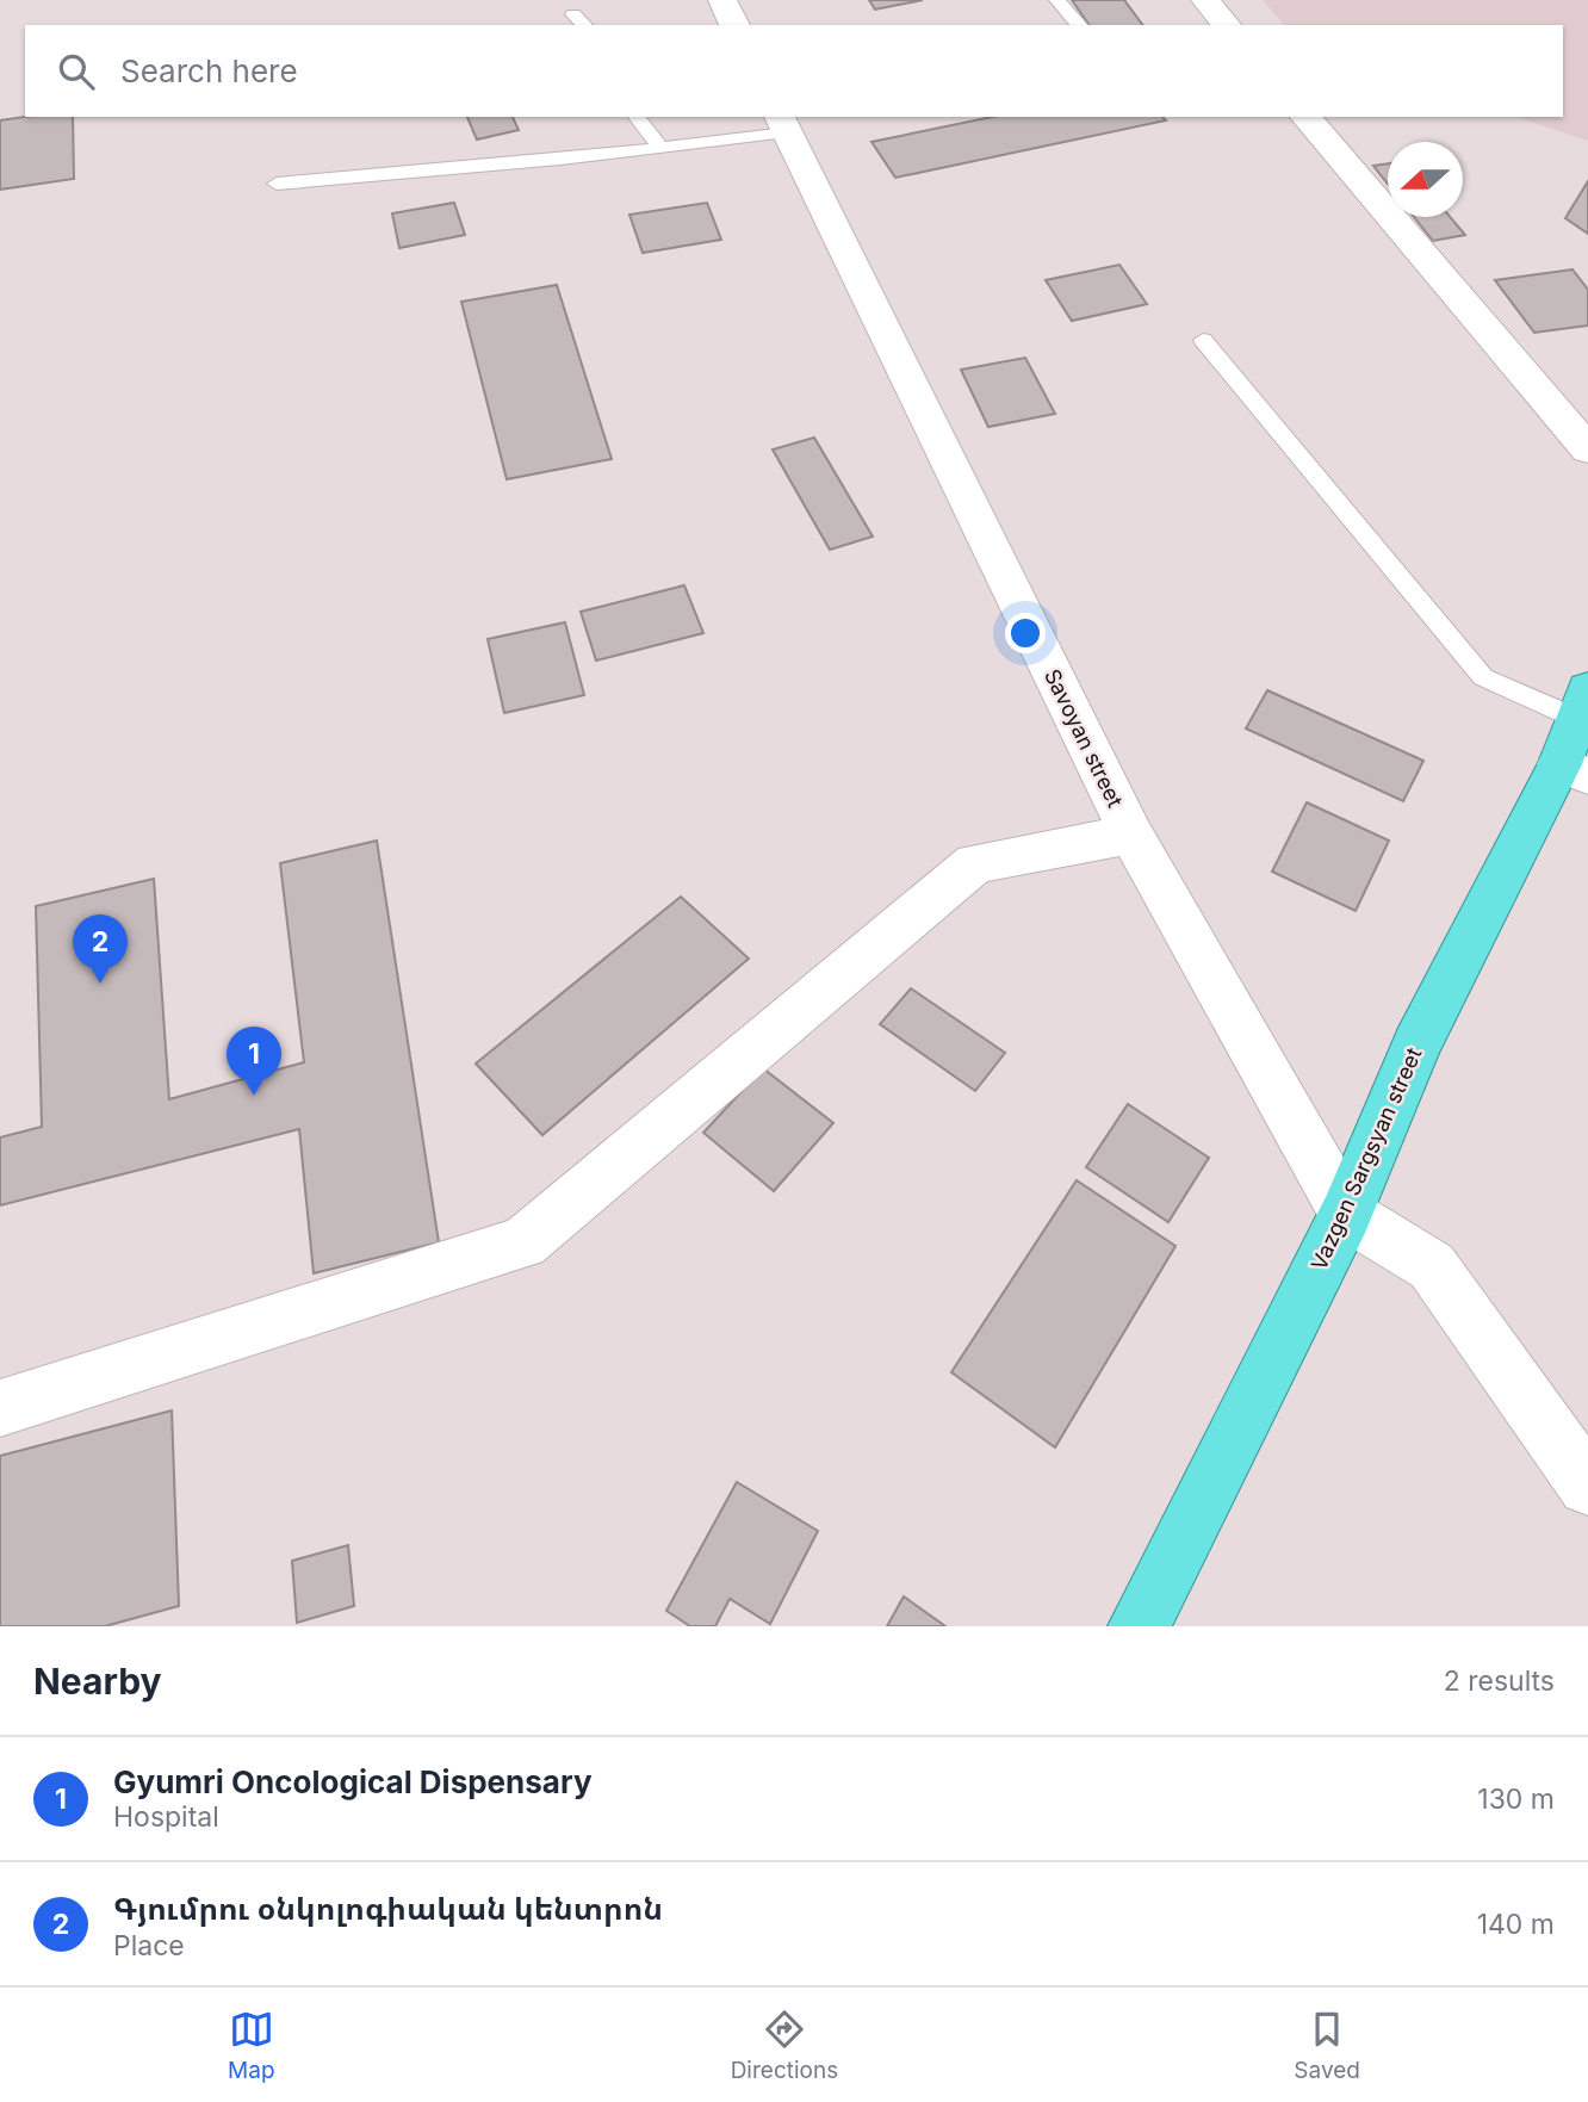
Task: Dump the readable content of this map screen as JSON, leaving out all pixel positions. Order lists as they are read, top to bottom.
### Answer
{
  "streets": {
    "highway": ["Vazgen Sargsyan street"],
    "street": ["Savoyan street"]
  },
  "crossings": [
    ["Savoyan street", "Vazgen Sargsyan street"]
  ],
  "north": "left",
  "page": {
    "search": "Search here",
    "pins": ["2", "1"],
    "heading": ["Nearby", "2 results"],
    "list": [
      {
        "mark": "1",
        "name": "Gyumri Oncological Dispensary",
        "note": "Hospital",
        "value": "130 m"
      },
      {
        "mark": "2",
        "name": "Գյումրու օնկոլոգիական կենտրոն",
        "note": "Place",
        "value": "140 m"
      }
    ],
    "nav": ["Map", "Directions", "Saved"]
  }
}
